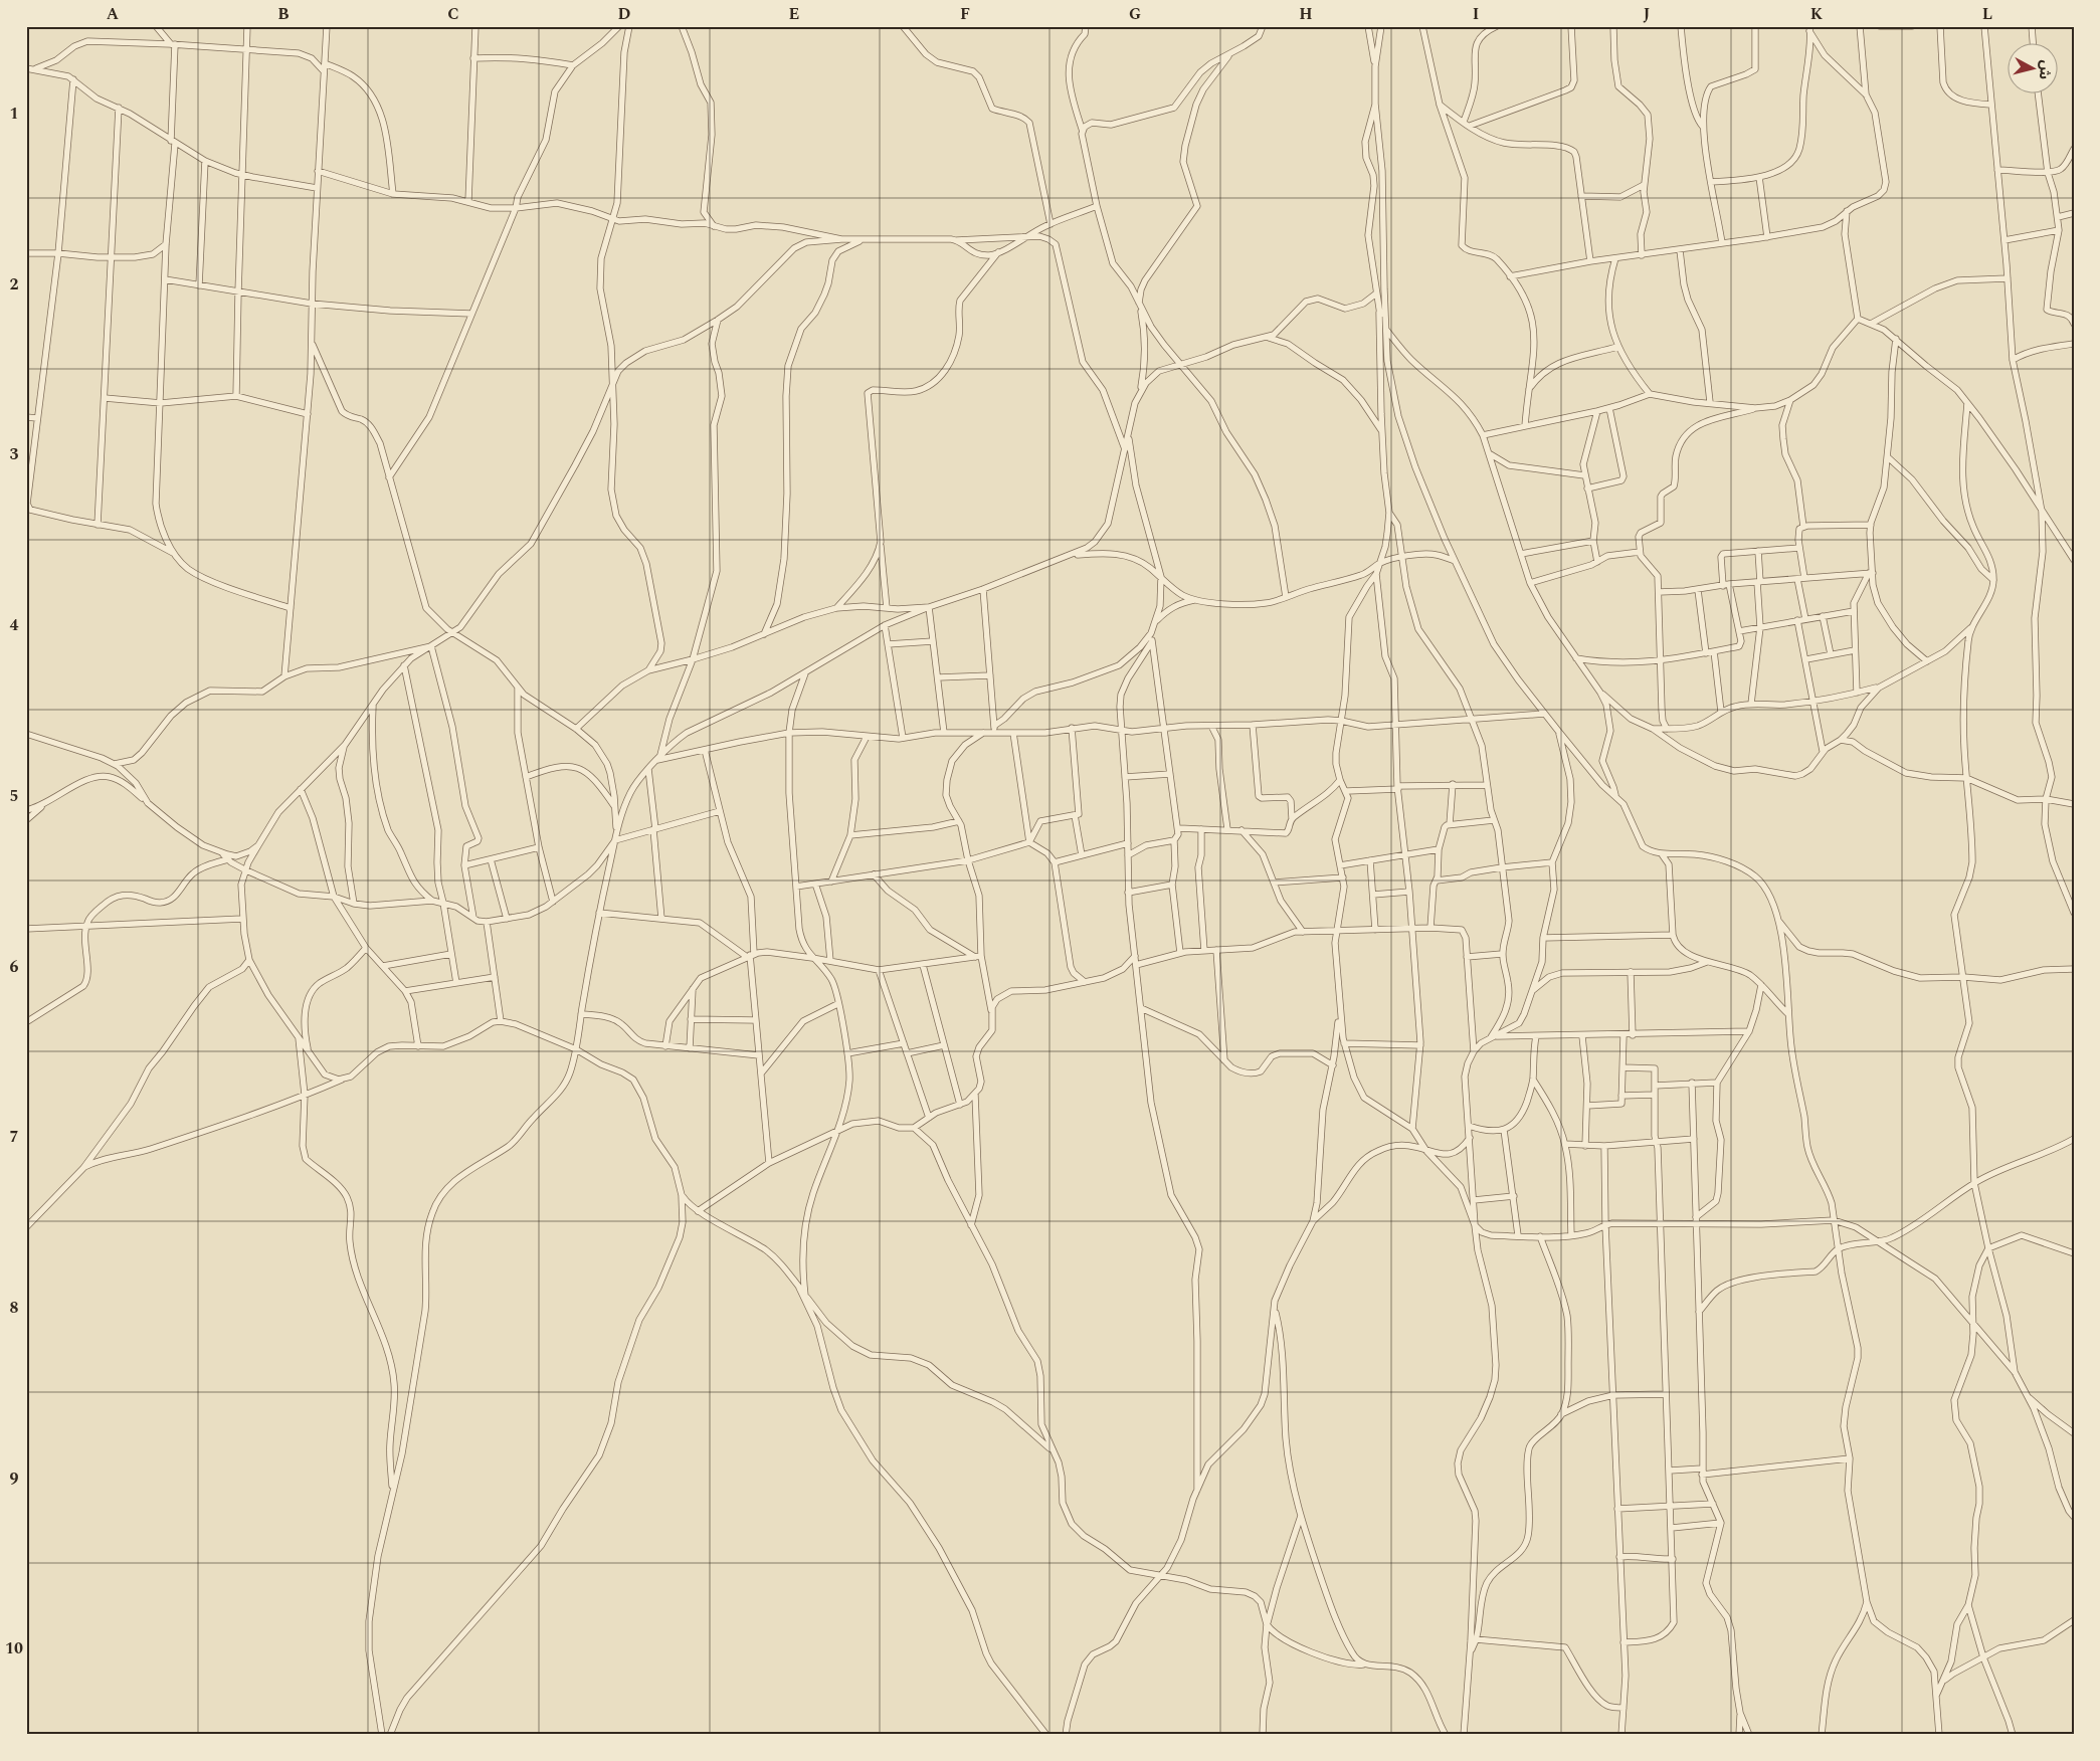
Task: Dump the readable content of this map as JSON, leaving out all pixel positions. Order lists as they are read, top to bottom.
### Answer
{
  "north": "right",
  "grid": {
    "columns": [
      "A",
      "B",
      "C",
      "D",
      "E",
      "F",
      "G",
      "H",
      "I",
      "J",
      "K",
      "L"
    ],
    "rows": [
      "1",
      "2",
      "3",
      "4",
      "5",
      "6",
      "7",
      "8",
      "9",
      "10"
    ]
  }
}
